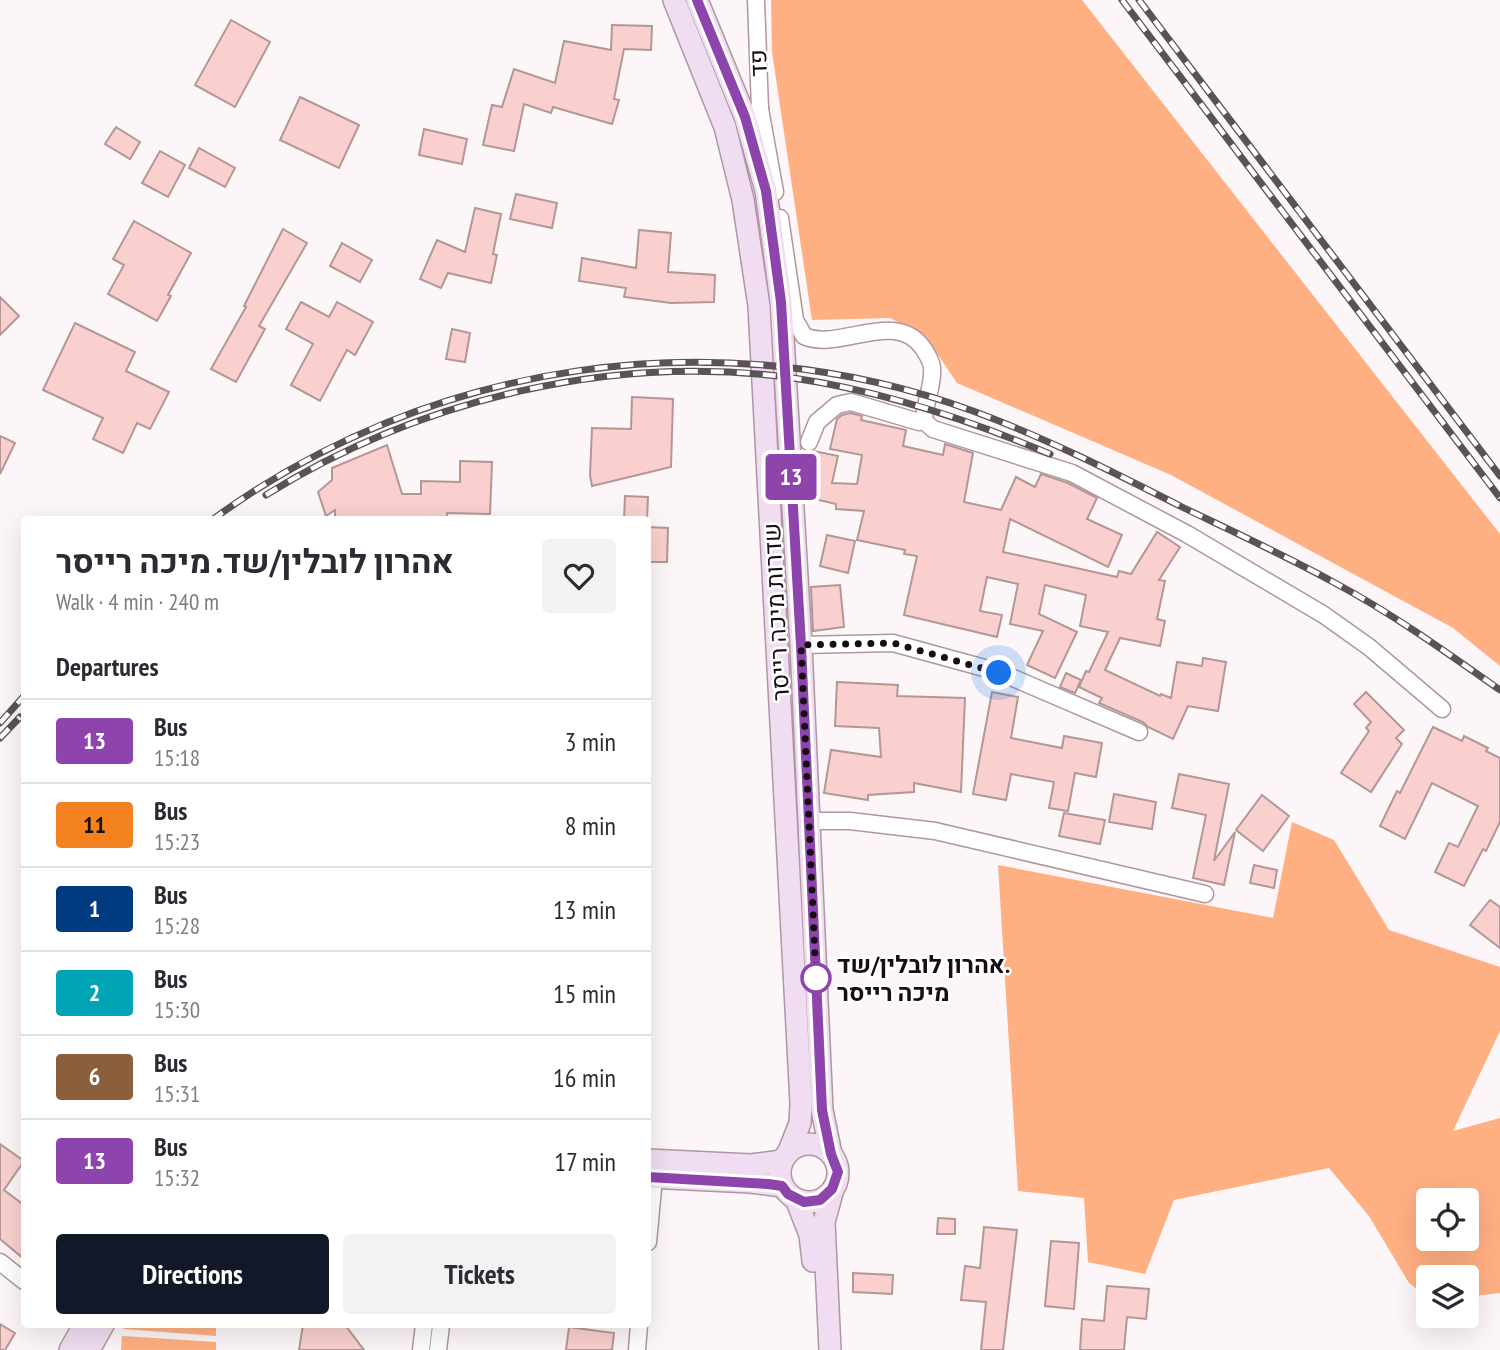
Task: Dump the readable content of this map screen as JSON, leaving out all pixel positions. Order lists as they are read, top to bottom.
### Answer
{
  "streets": {
    "street": ["פד", "שדרות מיכה רייסר"]
  },
  "crossings": [
    ["פד", "שדרות מיכה רייסר"]
  ],
  "places": ["אהרון לובלין/שד. מיכה רייסר"],
  "lines": ["bus line 13"],
  "page": {
    "on_map": "13",
    "heading": [
      ["אהרון לובלין/שד. מיכה רייסר", "Walk · 4 min · 240 m"],
      "Departures"
    ],
    "list": [
      {
        "mark": "13",
        "name": "Bus",
        "note": "15:18",
        "value": "3 min"
      },
      {
        "mark": "11",
        "name": "Bus",
        "note": "15:23",
        "value": "8 min"
      },
      {
        "mark": "1",
        "name": "Bus",
        "note": "15:28",
        "value": "13 min"
      },
      {
        "mark": "2",
        "name": "Bus",
        "note": "15:30",
        "value": "15 min"
      },
      {
        "mark": "6",
        "name": "Bus",
        "note": "15:31",
        "value": "16 min"
      },
      {
        "mark": "13",
        "name": "Bus",
        "note": "15:32",
        "value": "17 min"
      }
    ],
    "buttons": ["Directions", "Tickets"]
  }
}
